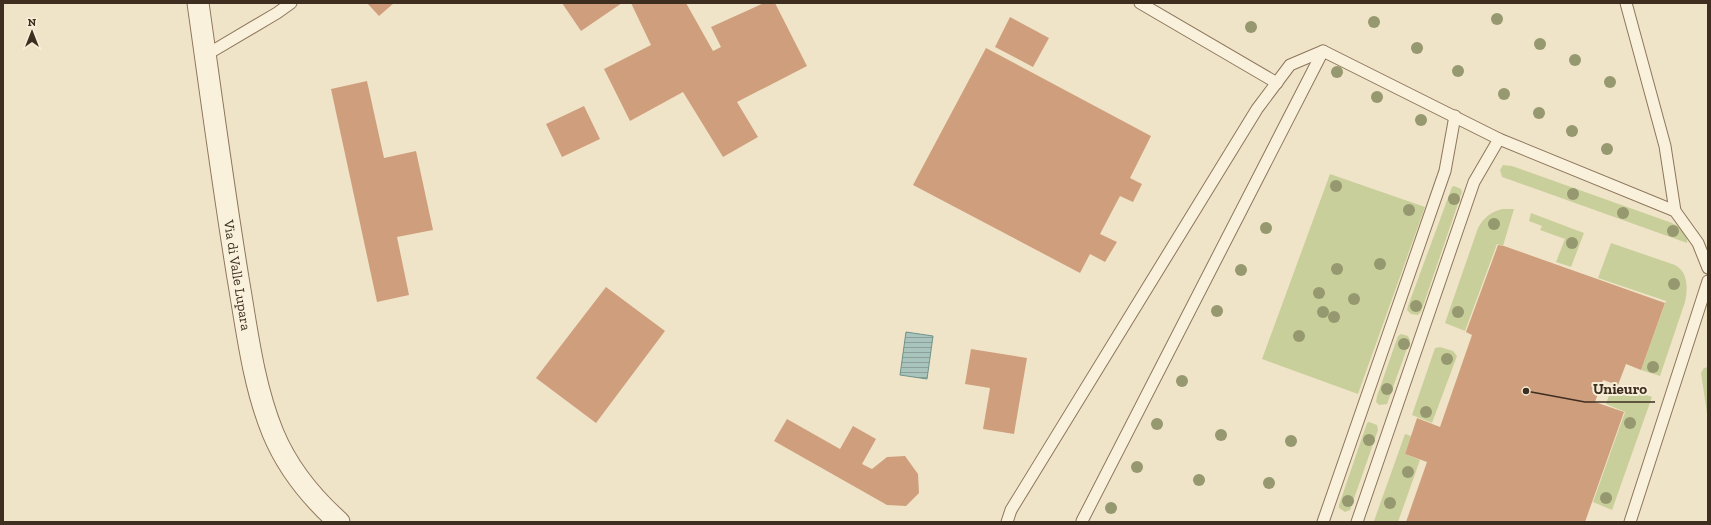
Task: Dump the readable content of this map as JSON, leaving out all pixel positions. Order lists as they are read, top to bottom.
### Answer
{
  "streets": {
    "street": ["Via di Valle Lupara"]
  },
  "places": ["Unieuro"],
  "north": "top"
}
